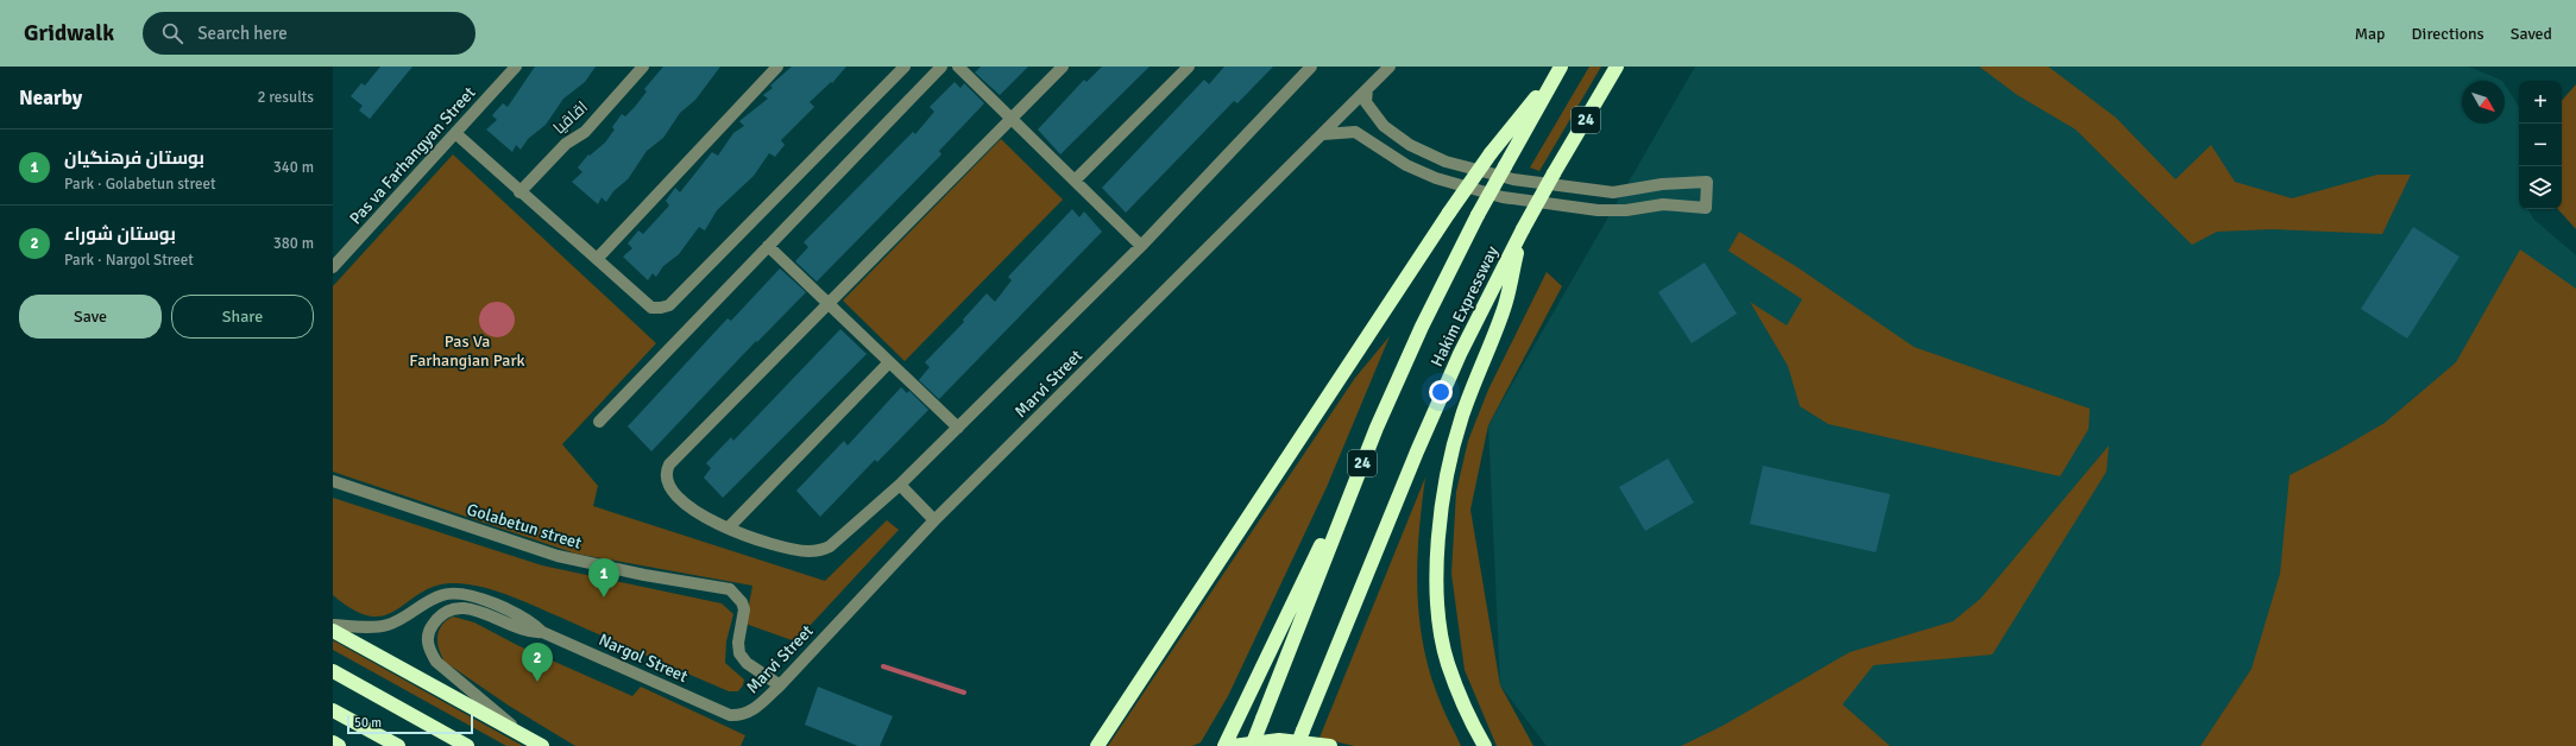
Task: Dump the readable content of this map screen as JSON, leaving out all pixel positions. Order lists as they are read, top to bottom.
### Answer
{
  "streets": {
    "highway": ["24", "Hakim Expressway"],
    "street": [
      "اقاقیا",
      "Pas va Farhangyan Street",
      "Marvi Street",
      "Golabetun street",
      "Nargol Street"
    ]
  },
  "crossings": [
    ["Marvi Street", "Golabetun street"],
    ["Marvi Street", "Nargol Street"]
  ],
  "parks": ["Pas Va Farhangian Park"],
  "scale_bar": "50 m",
  "north": "bottom right",
  "page": {
    "header": "Gridwalk",
    "search": "Search here",
    "nav": ["Map", "Directions", "Saved"],
    "heading": ["Nearby", "2 results"],
    "map_buttons": ["+", "−"],
    "list": [
      {
        "mark": "1",
        "name": "بوستان فرهنگیان",
        "note": "Park · Golabetun street",
        "value": "340 m"
      },
      {
        "mark": "2",
        "name": "بوستان شوراء",
        "note": "Park · Nargol Street",
        "value": "380 m"
      }
    ],
    "buttons": ["Save", "Share"],
    "pins": ["1", "2"],
    "scale": "50 m"
  }
}
